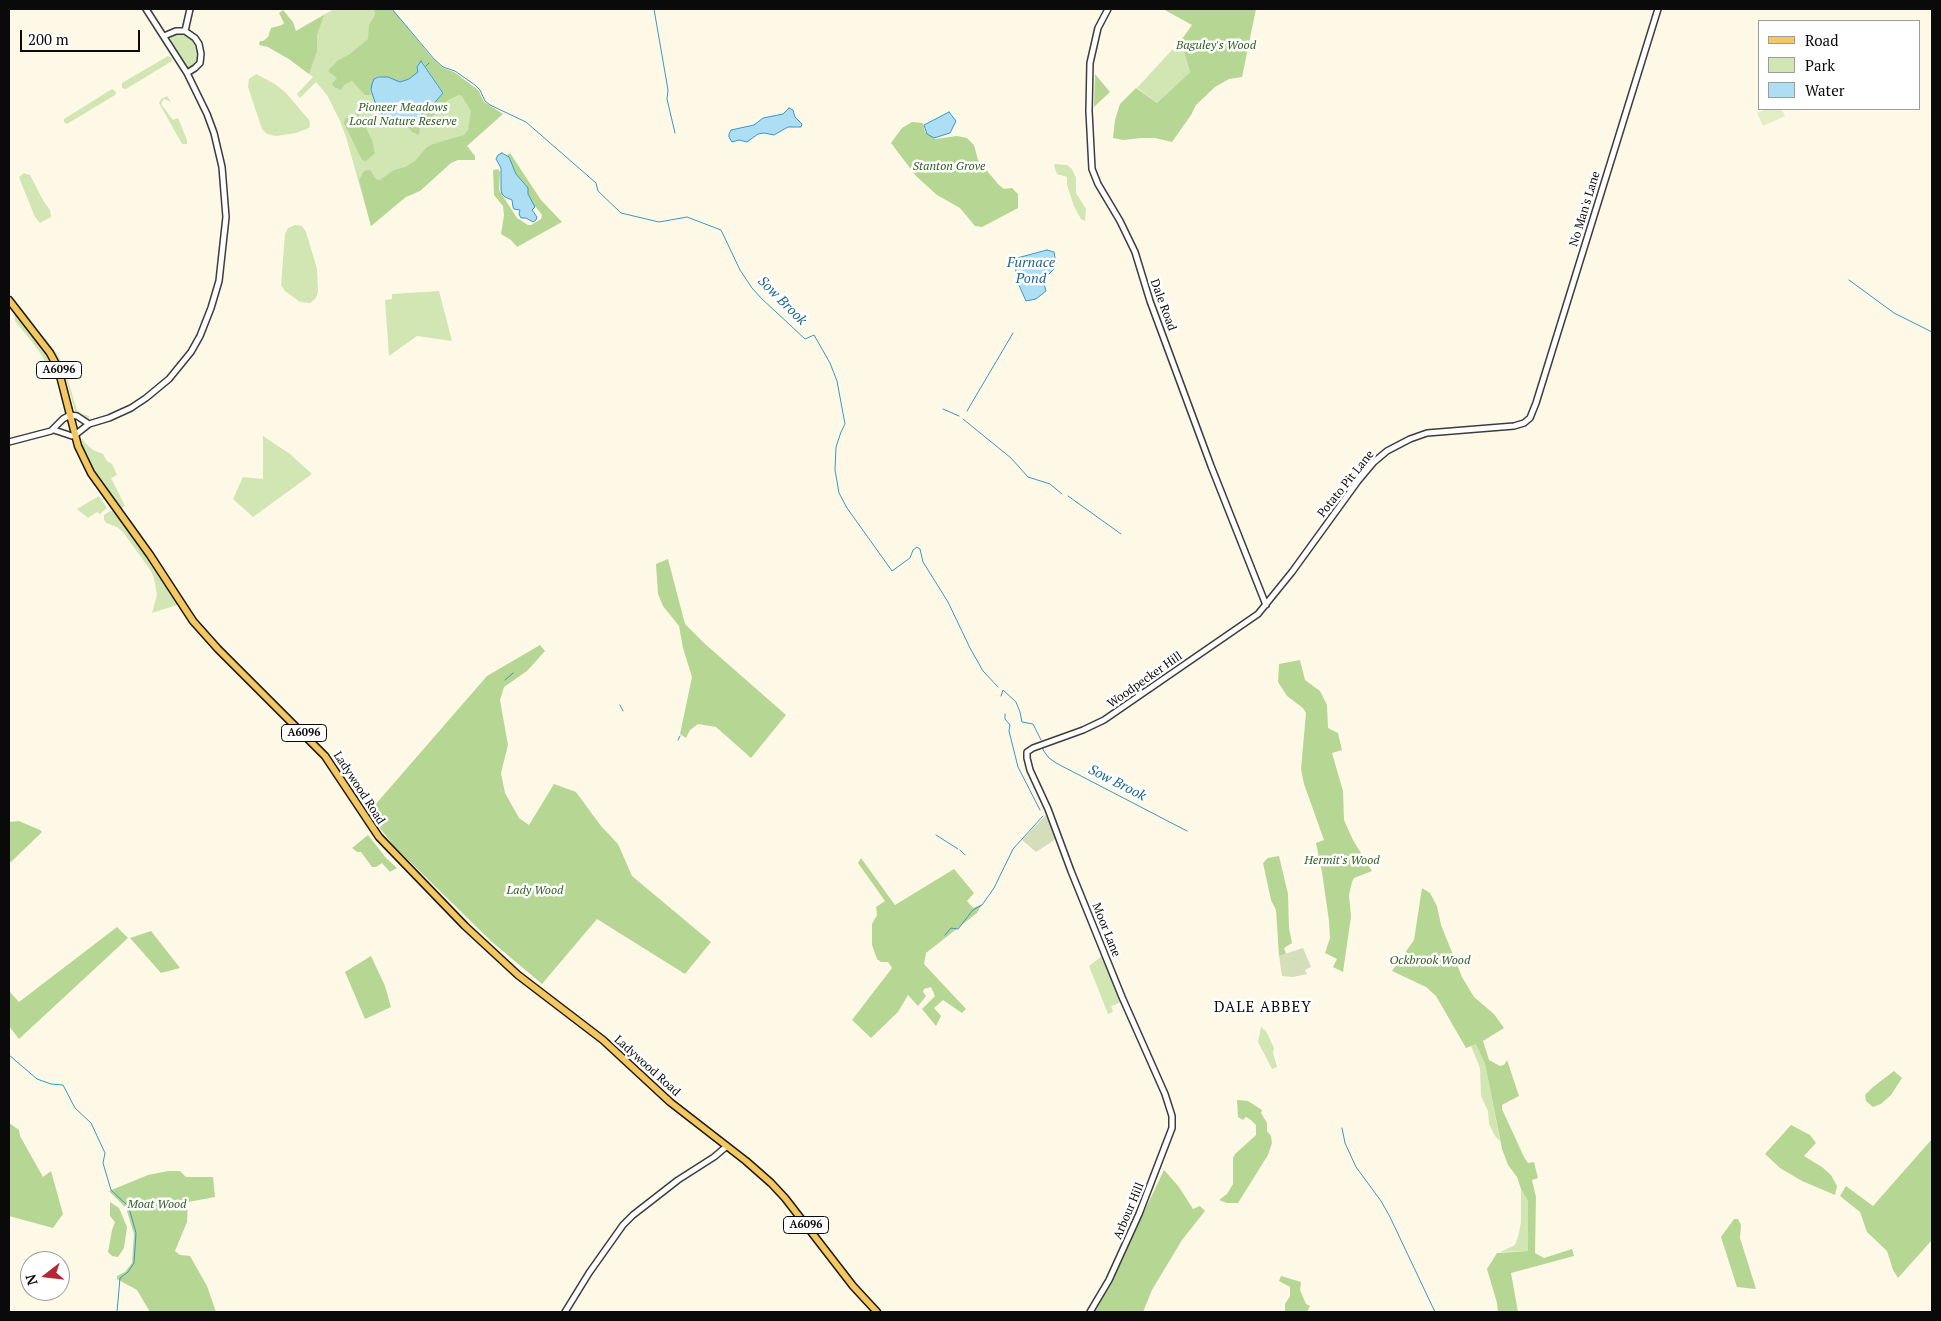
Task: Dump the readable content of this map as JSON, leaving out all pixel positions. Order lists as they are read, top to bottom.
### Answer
{
  "streets": {
    "main road": ["A6096", "Ladywood Road"],
    "street": [
      "No Man's Lane",
      "Dale Road",
      "Potato Pit Lane",
      "Woodpecker Hill",
      "Moor Lane",
      "Arbour Hill"
    ]
  },
  "crossings": [
    ["No Man's Lane", "Potato Pit Lane"],
    ["Dale Road", "Potato Pit Lane"],
    ["Dale Road", "Woodpecker Hill"],
    ["A6096", "Ladywood Road"],
    ["Potato Pit Lane", "Woodpecker Hill"],
    ["Woodpecker Hill", "Moor Lane"],
    ["Moor Lane", "Arbour Hill"]
  ],
  "districts": ["DALE ABBEY"],
  "water": ["Furnace Pond", "Sow Brook"],
  "parks": [
    "Baguley's Wood",
    "Pioneer Meadows Local Nature Reserve",
    "Stanton Grove",
    "Hermit's Wood",
    "Lady Wood",
    "Ockbrook Wood",
    "Moat Wood"
  ],
  "legend": ["Road", "Park", "Water"],
  "scale_bar": "200 m",
  "north": "left"
}
